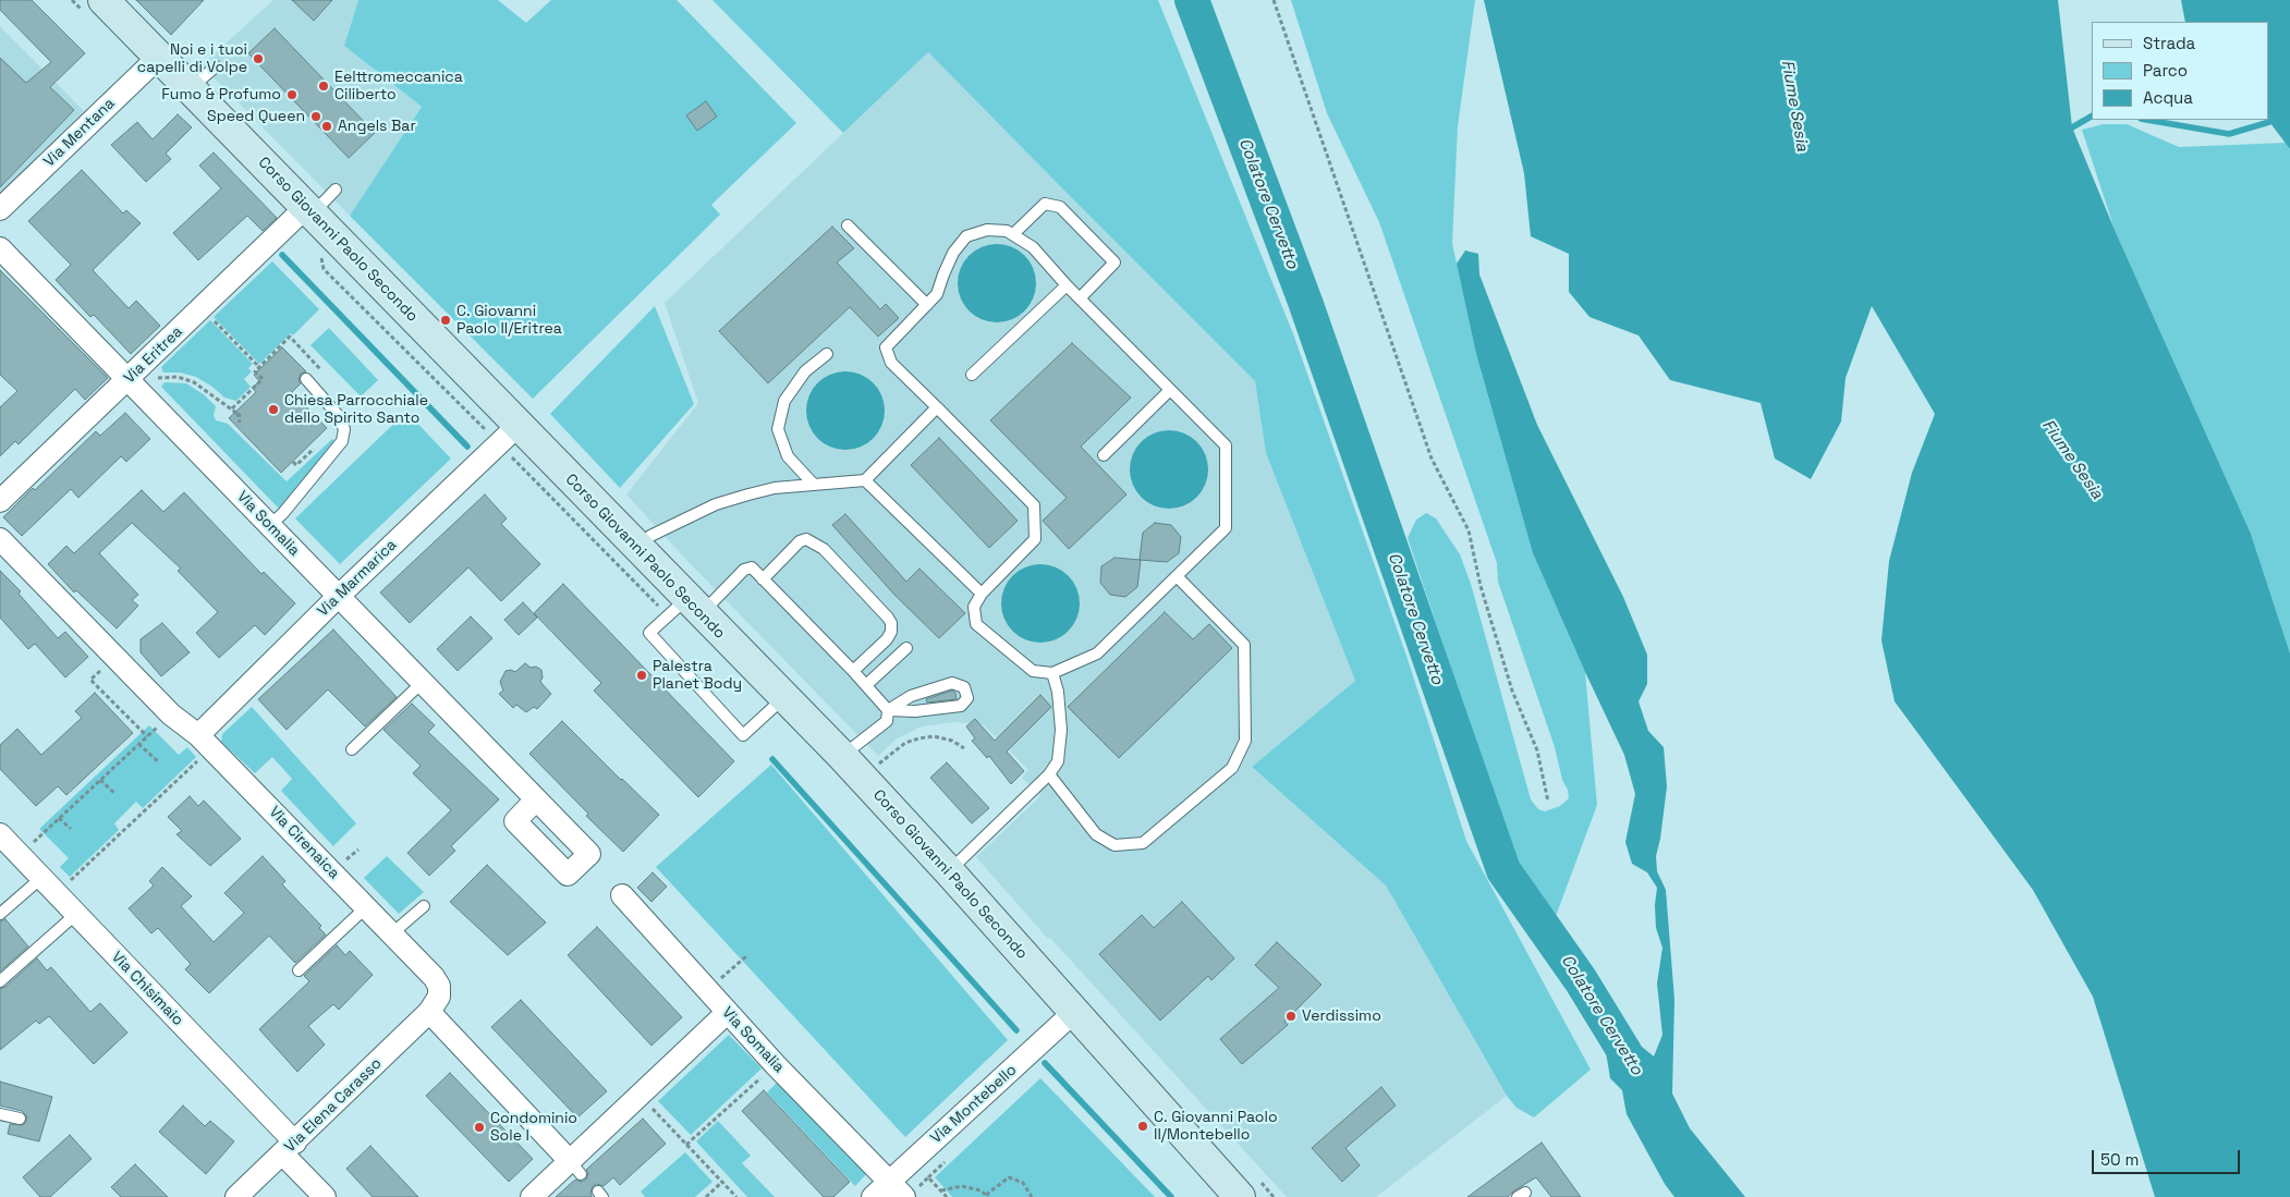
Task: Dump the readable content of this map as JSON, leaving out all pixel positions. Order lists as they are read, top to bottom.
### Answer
{
  "streets": {
    "main road": ["Corso Giovanni Paolo Secondo"],
    "street": [
      "Via Mentana",
      "Via Eritrea",
      "Via Somalia",
      "Via Marmarica",
      "Via Cirenaica",
      "Via Chisimaio",
      "Via Montebello",
      "Via Elena Carasso"
    ]
  },
  "crossings": [
    ["Via Mentana", "Corso Giovanni Paolo Secondo"],
    ["Corso Giovanni Paolo Secondo", "Via Eritrea"],
    ["Corso Giovanni Paolo Secondo", "Via Marmarica"],
    ["Corso Giovanni Paolo Secondo", "Via Montebello"],
    ["Via Eritrea", "Via Somalia"],
    ["Via Somalia", "Via Marmarica"],
    ["Via Somalia", "Via Montebello"],
    ["Via Marmarica", "Via Cirenaica"],
    ["Via Cirenaica", "Via Elena Carasso"],
    ["Via Chisimaio", "Via Elena Carasso"]
  ],
  "water": ["Fiume Sesia", "Colatore Cervetto"],
  "places": [
    "Noi e i tuoi capelli di Volpe",
    "Eelttromeccanica Ciliberto",
    "Fumo & Profumo",
    "Speed Queen",
    "Angels Bar",
    "C. Giovanni Paolo II/Eritrea",
    "Chiesa Parrocchiale dello Spirito Santo",
    "Palestra Planet Body",
    "Verdissimo",
    "C. Giovanni Paolo II/Montebello",
    "Condominio Sole I"
  ],
  "legend": ["Strada", "Parco", "Acqua"],
  "scale_bar": "50 m"
}
